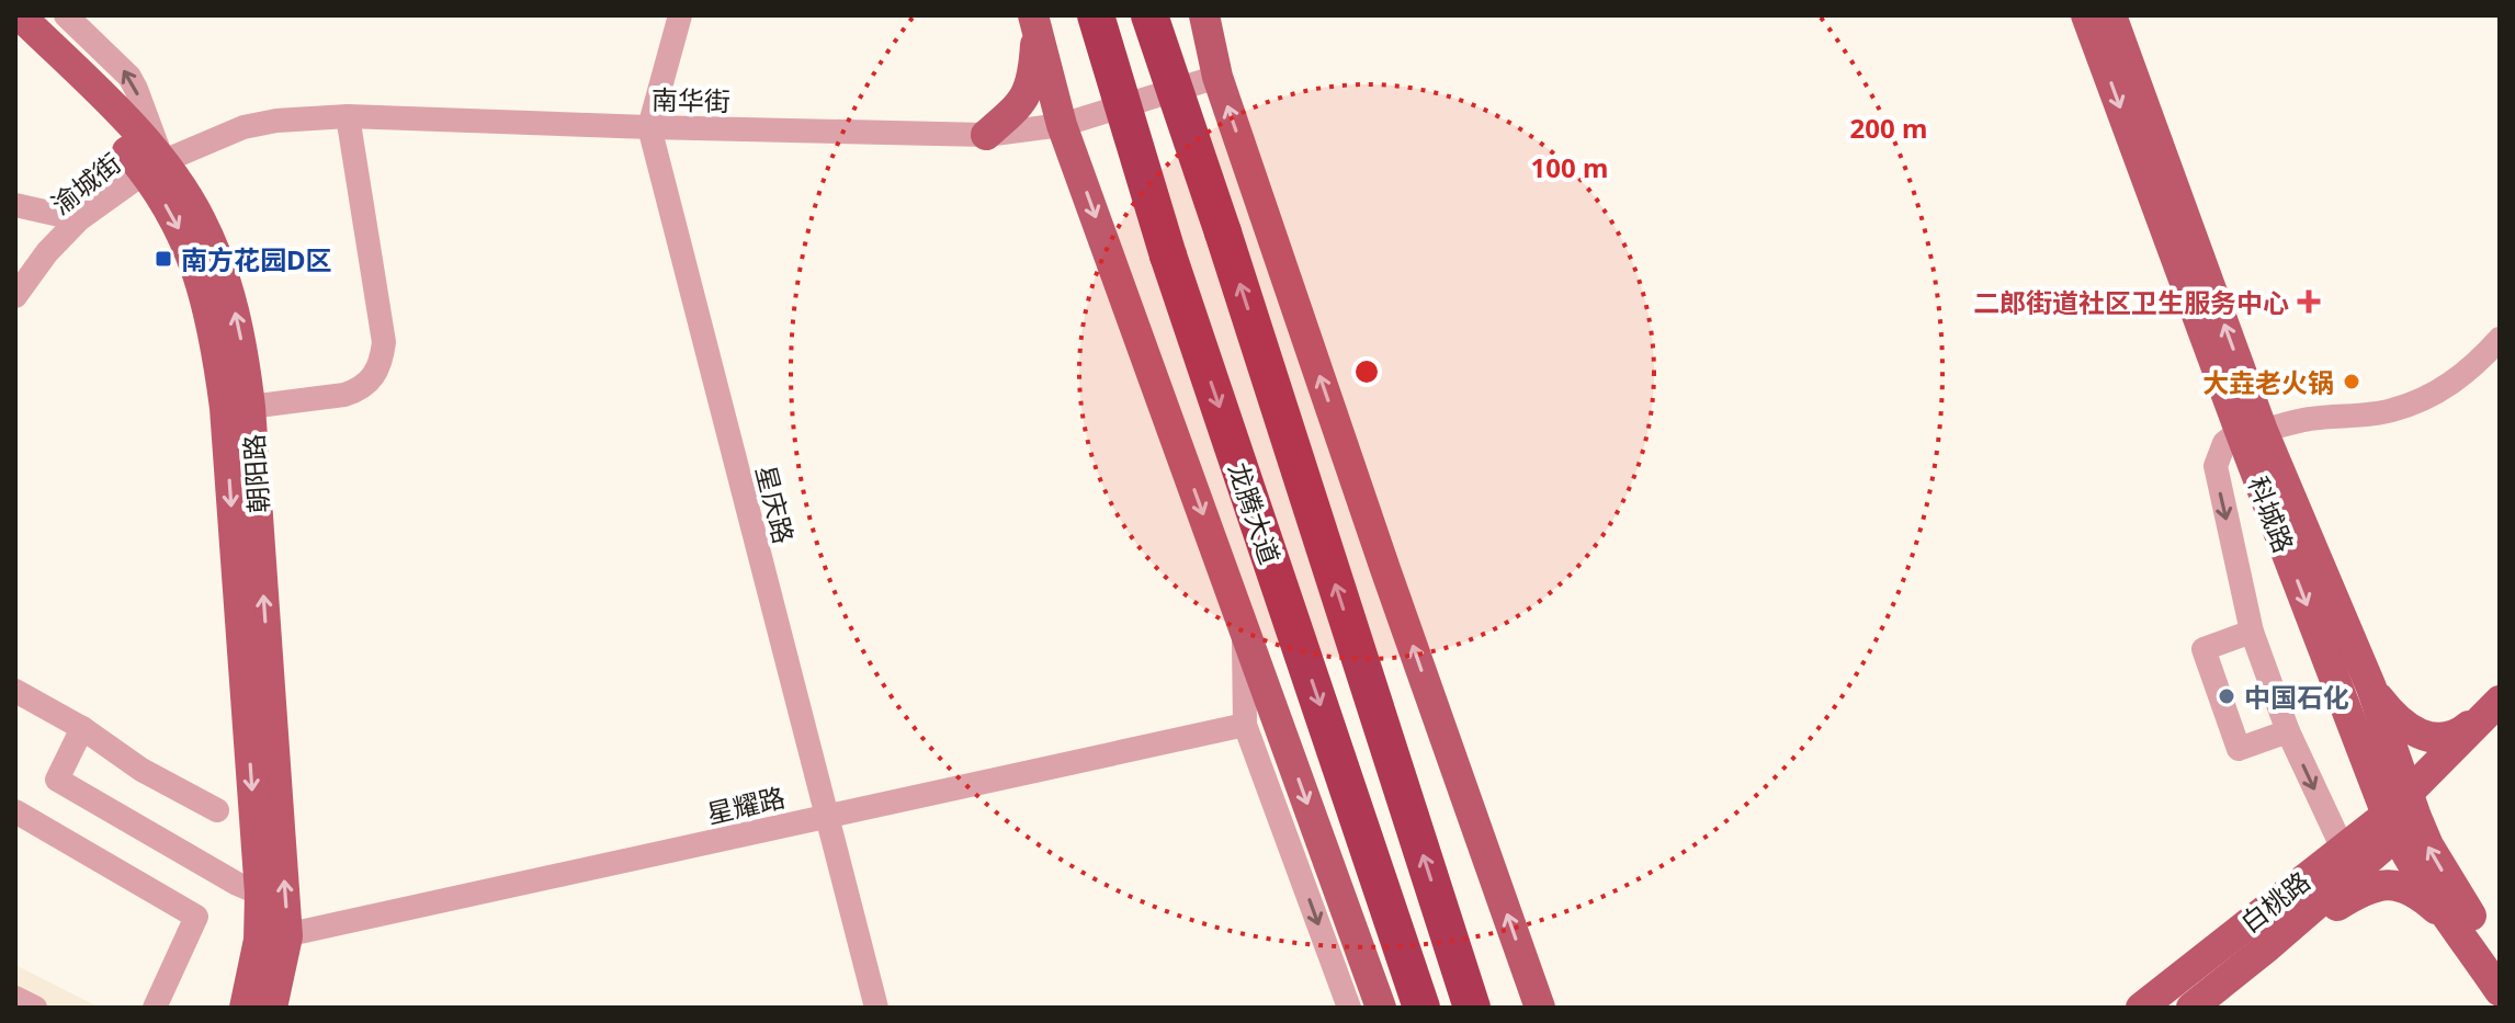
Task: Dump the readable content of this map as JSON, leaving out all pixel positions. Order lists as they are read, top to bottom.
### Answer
{
  "streets": {
    "highway": ["龙腾大道"],
    "main road": ["朝阳路", "科城路", "白桃路"],
    "street": [
      "南华街",
      "渝城街",
      "星庆路",
      "星耀路"
    ]
  },
  "crossings": [
    ["南华街", "渝城街"],
    ["南华街", "朝阳路"],
    ["南华街", "星庆路"],
    ["渝城街", "朝阳路"],
    ["朝阳路", "星耀路"],
    ["星庆路", "星耀路"],
    ["科城路", "白桃路"]
  ],
  "places": {
    "transit": ["南方花园D区"],
    "health": ["二郎街道社区卫生服务中心"],
    "other": ["大垚老火锅", "中国石化"]
  },
  "rings": ["200 m", "100 m"]
}
